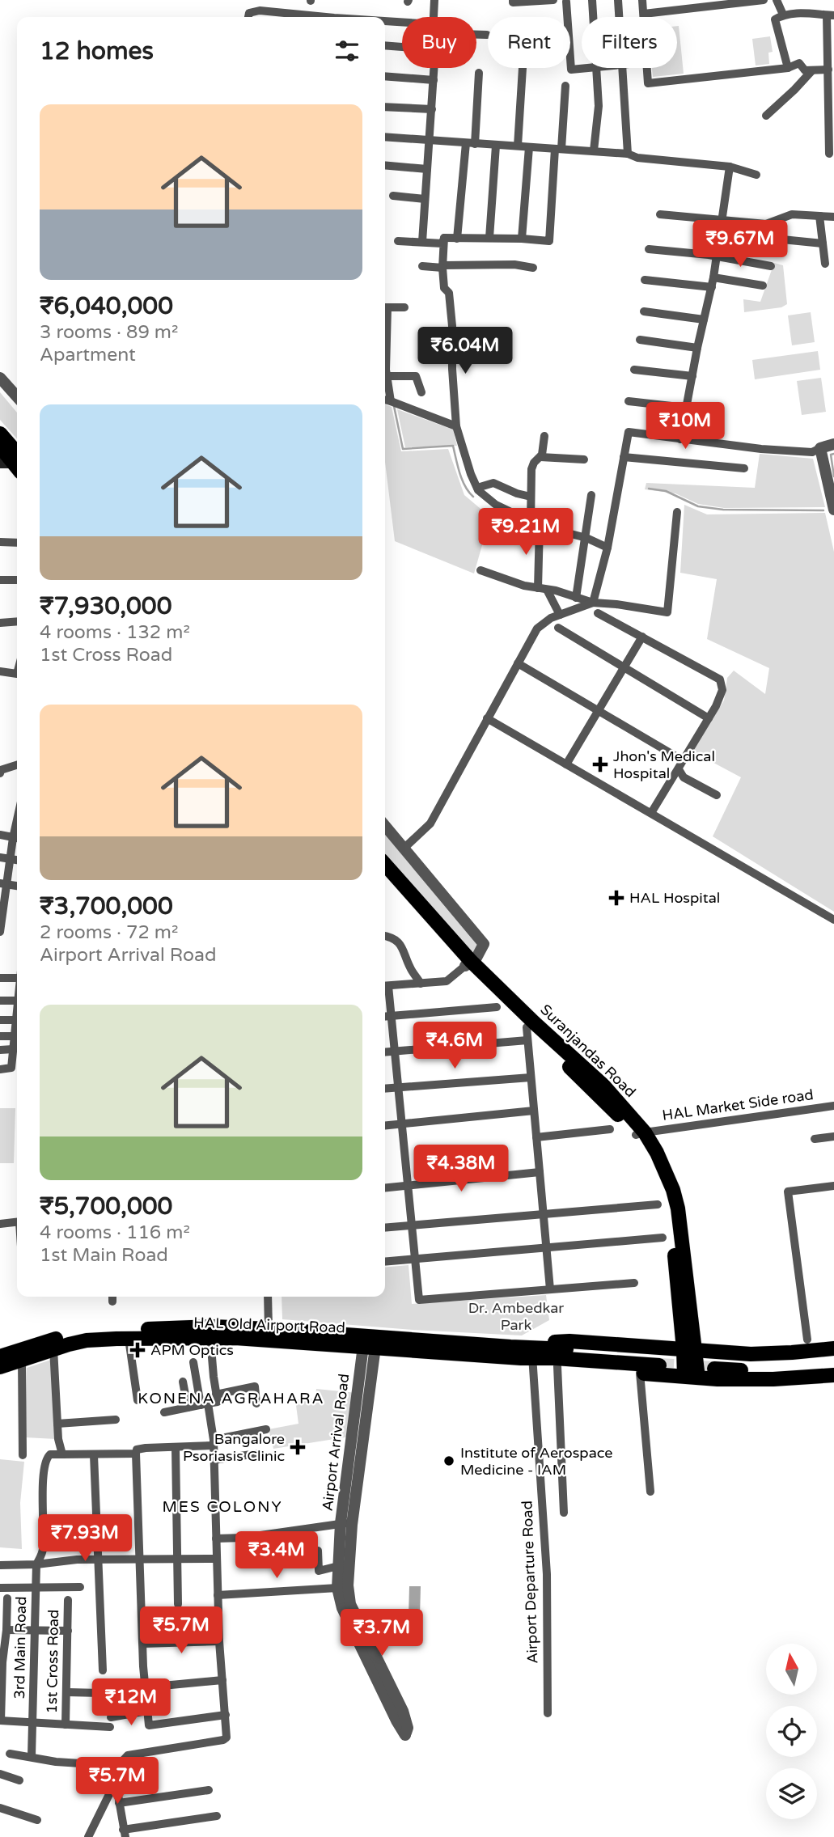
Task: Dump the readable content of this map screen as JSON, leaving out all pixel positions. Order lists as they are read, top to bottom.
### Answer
{
  "streets": {
    "main road": ["Suranjandas Road", "HAL Old Airport Road"],
    "street": [
      "HAL Market Side road",
      "Airport Arrival Road",
      "Airport Departure Road",
      "3rd Main Road",
      "1st Cross Road"
    ]
  },
  "crossings": [
    ["Suranjandas Road", "HAL Market Side road"],
    ["HAL Old Airport Road", "Airport Arrival Road"],
    ["HAL Old Airport Road", "Airport Departure Road"]
  ],
  "districts": ["KONENA AGRAHARA", "MES COLONY"],
  "parks": ["Dr. Ambedkar Park"],
  "places": {
    "health": [
      "Jhon's Medical Hospital",
      "HAL Hospital",
      "APM Optics",
      "Bangalore Psoriasis Clinic"
    ],
    "other": ["Institute of Aerospace Medicine - IAM"]
  },
  "north": "top",
  "page": {
    "chip": ["Buy", "Rent", "Filters"],
    "heading": "12 homes",
    "list": [
      {
        "name": "₹6,040,000",
        "note": "3 rooms · 89 m² · Apartment"
      },
      {
        "name": "₹7,930,000",
        "note": "4 rooms · 132 m² · 1st Cross Road"
      },
      {
        "name": "₹3,700,000",
        "note": "2 rooms · 72 m² · Airport Arrival Road"
      },
      {
        "name": "₹5,700,000",
        "note": "4 rooms · 116 m² · 1st Main Road"
      }
    ],
    "price": [
      "₹9.67M",
      "₹6.04M",
      "₹10M",
      "₹9.21M",
      "₹4.6M",
      "₹4.38M",
      "₹7.93M",
      "₹3.4M",
      "₹5.7M",
      "₹3.7M",
      "₹12M",
      "₹5.7M"
    ]
  }
}
